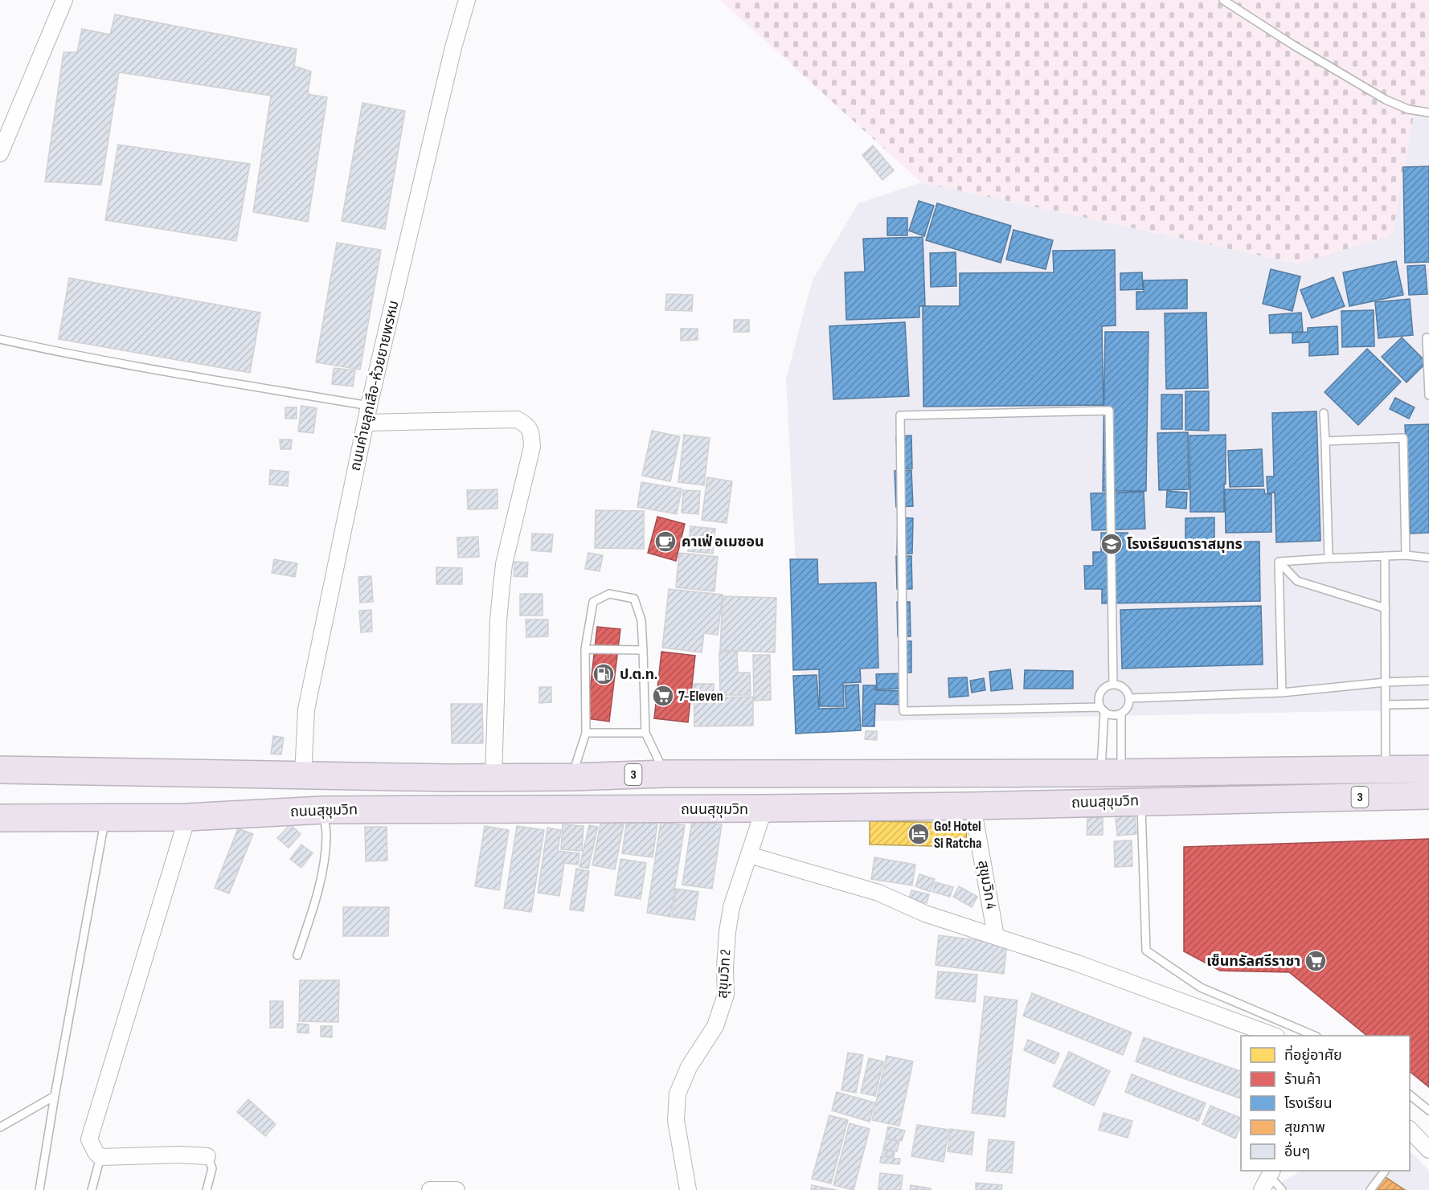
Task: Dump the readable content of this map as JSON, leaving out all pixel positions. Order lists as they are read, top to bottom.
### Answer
{
  "streets": {
    "highway": ["3", "ถนนสุขุมวิท"],
    "street": ["ถนนค่ายลูกเสึอ-ห้วยยายพรหม", "สุขุมวิท 4", "สุขุมวิท 2"]
  },
  "crossings": [
    ["ถนนค่ายลูกเสึอ-ห้วยยายพรหม", "ถนนสุขุมวิท"],
    ["ถนนสุขุมวิท", "สุขุมวิท 4"],
    ["ถนนสุขุมวิท", "สุขุมวิท 2"]
  ],
  "places": {
    "cafe": ["คาเฟ่ อเมซอน"],
    "school or university": ["โรงเรียนดาราสมุทร"],
    "fuel station": ["ป.ต.ท."],
    "supermarket": ["7-Eleven", "เซ็นทรัลศรีราชา"],
    "hotel": ["Go! Hotel Si Ratcha"]
  },
  "legend": [
    "ที่อยู่อาศัย",
    "ร้านค้า",
    "โรงเรียน",
    "สุขภาพ",
    "อื่นๆ"
  ]
}
